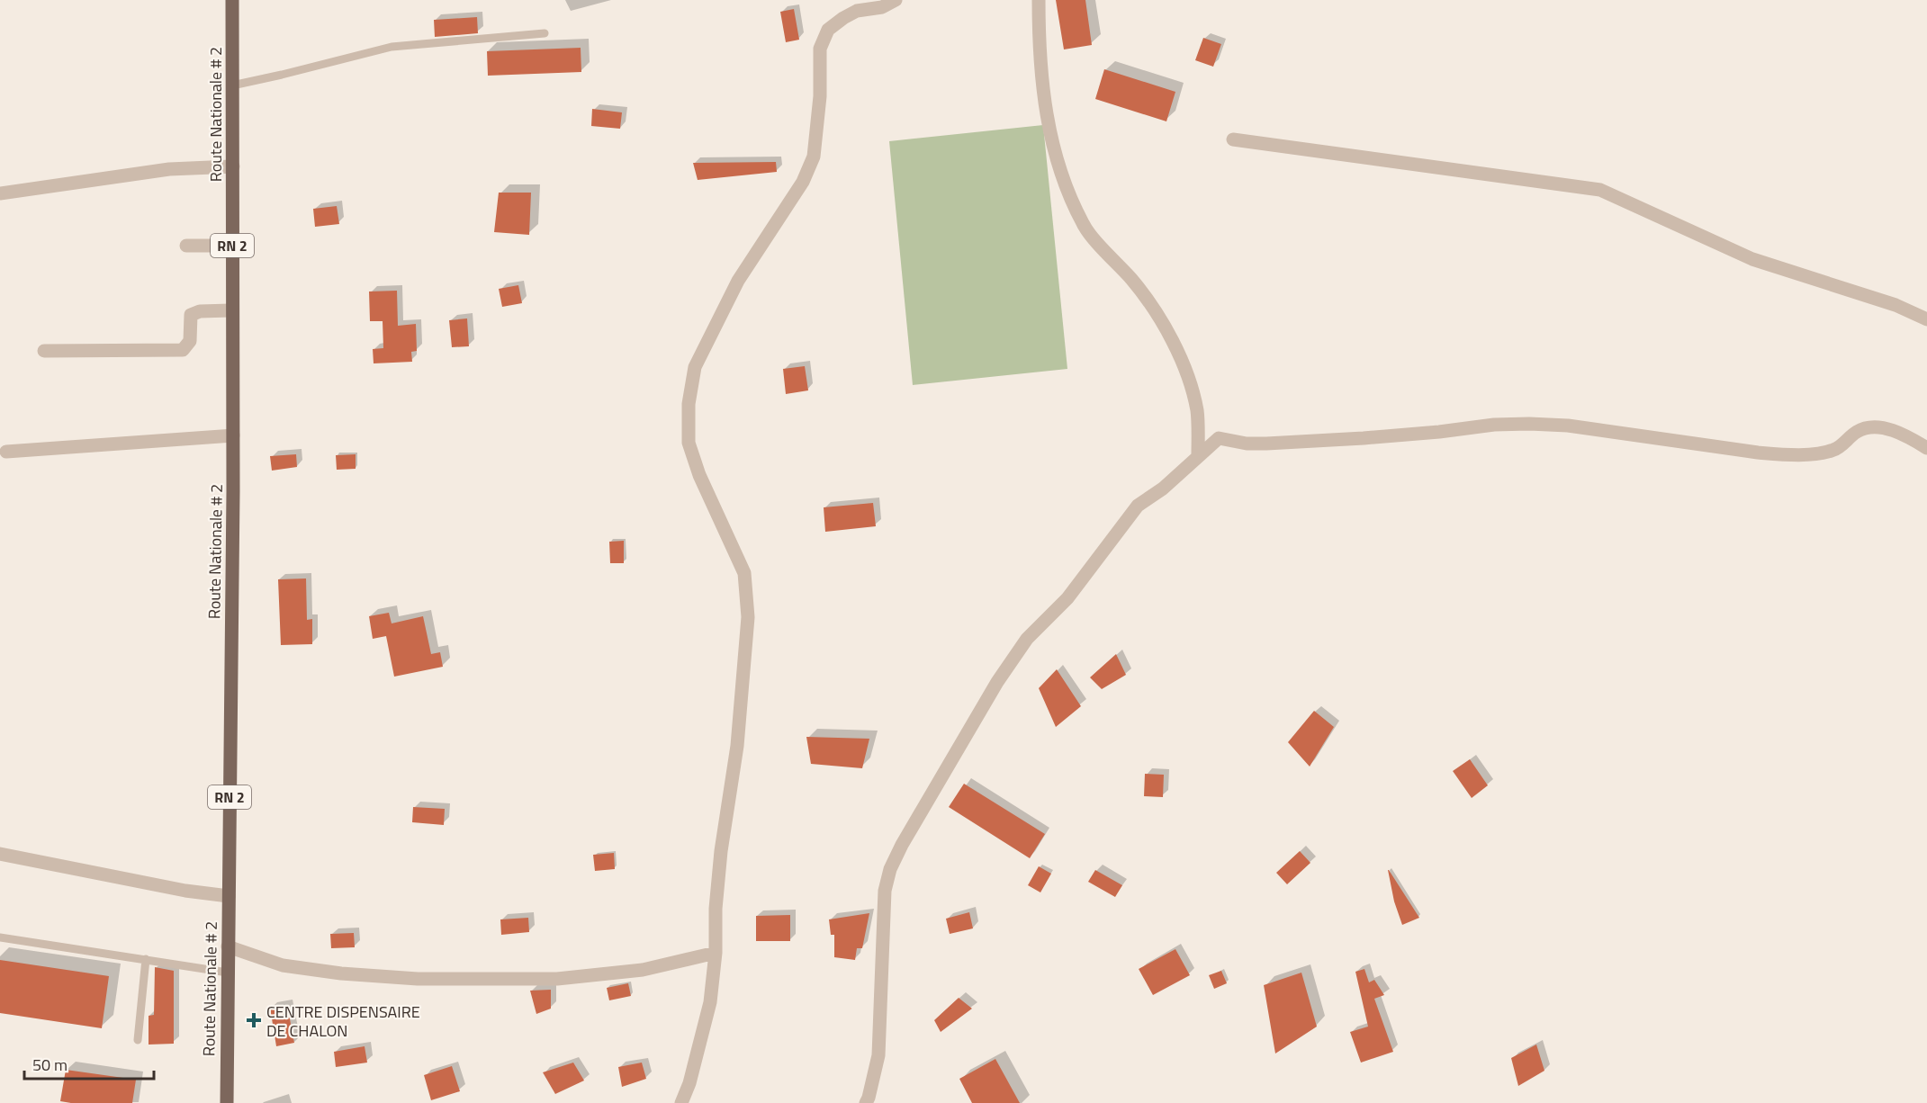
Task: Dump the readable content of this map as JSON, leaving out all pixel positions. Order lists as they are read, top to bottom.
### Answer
{
  "streets": {
    "main road": ["Route Nationale # 2", "RN 2"]
  },
  "places": {
    "health": ["CENTRE DISPENSAIRE DE CHALON"]
  },
  "scale_bar": "50 m"
}
